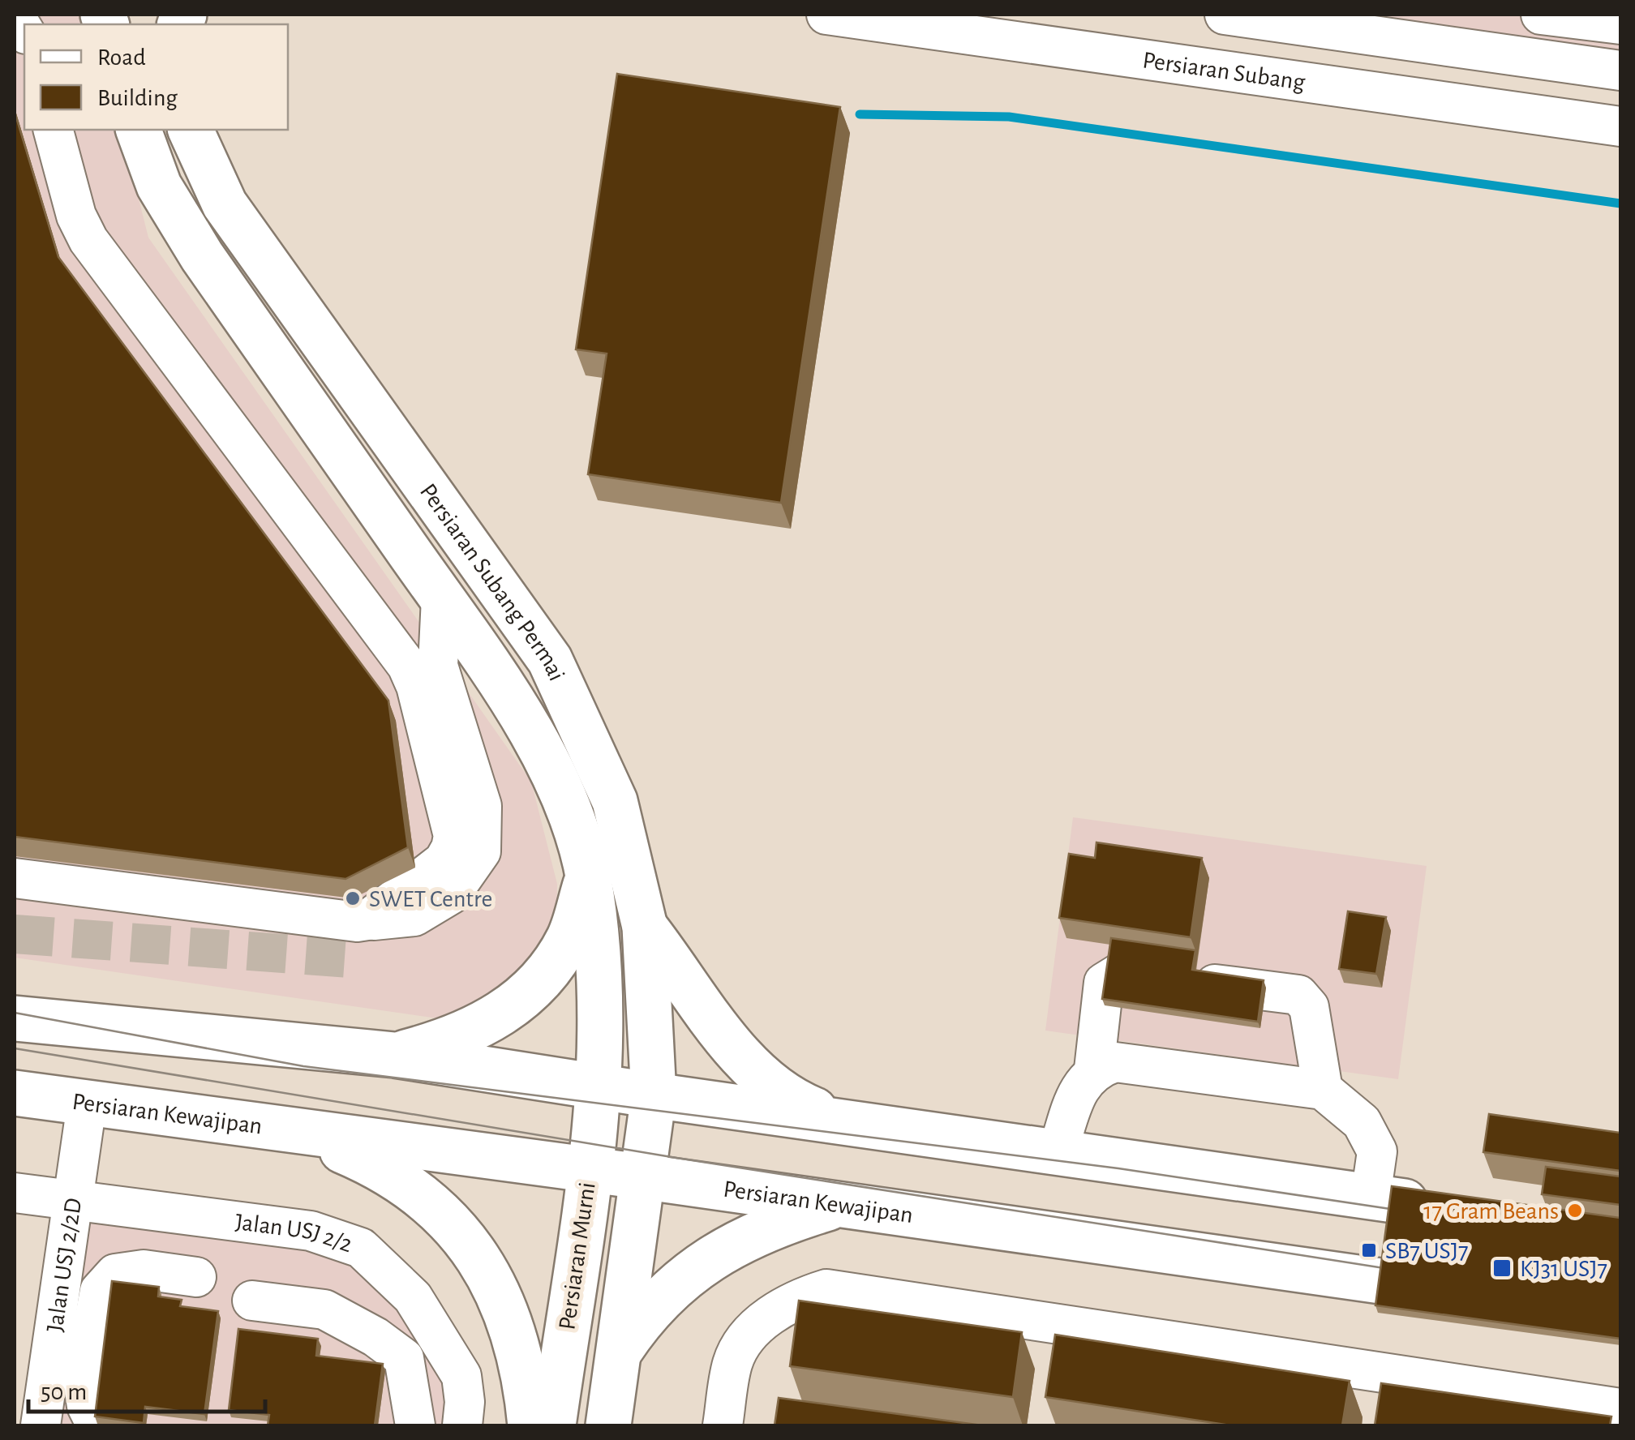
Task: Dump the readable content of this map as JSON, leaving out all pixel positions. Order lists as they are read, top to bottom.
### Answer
{
  "streets": {
    "main road": ["Persiaran Subang Permai", "Persiaran Kewajipan", "Persiaran Murni"],
    "street": ["Persiaran Subang", "Jalan USJ 2/2", "Jalan USJ 2/2D"]
  },
  "crossings": [
    ["Persiaran Subang Permai", "Persiaran Murni"],
    ["Persiaran Kewajipan", "Persiaran Murni"],
    ["Persiaran Kewajipan", "Jalan USJ 2/2D"],
    ["Jalan USJ 2/2", "Jalan USJ 2/2D"]
  ],
  "places": {
    "other": ["SWET Centre", "17 Gram Beans"],
    "transit": ["SB7 USJ7", "KJ31 USJ7"]
  },
  "legend": ["Road", "Building"],
  "scale_bar": "50 m"
}
